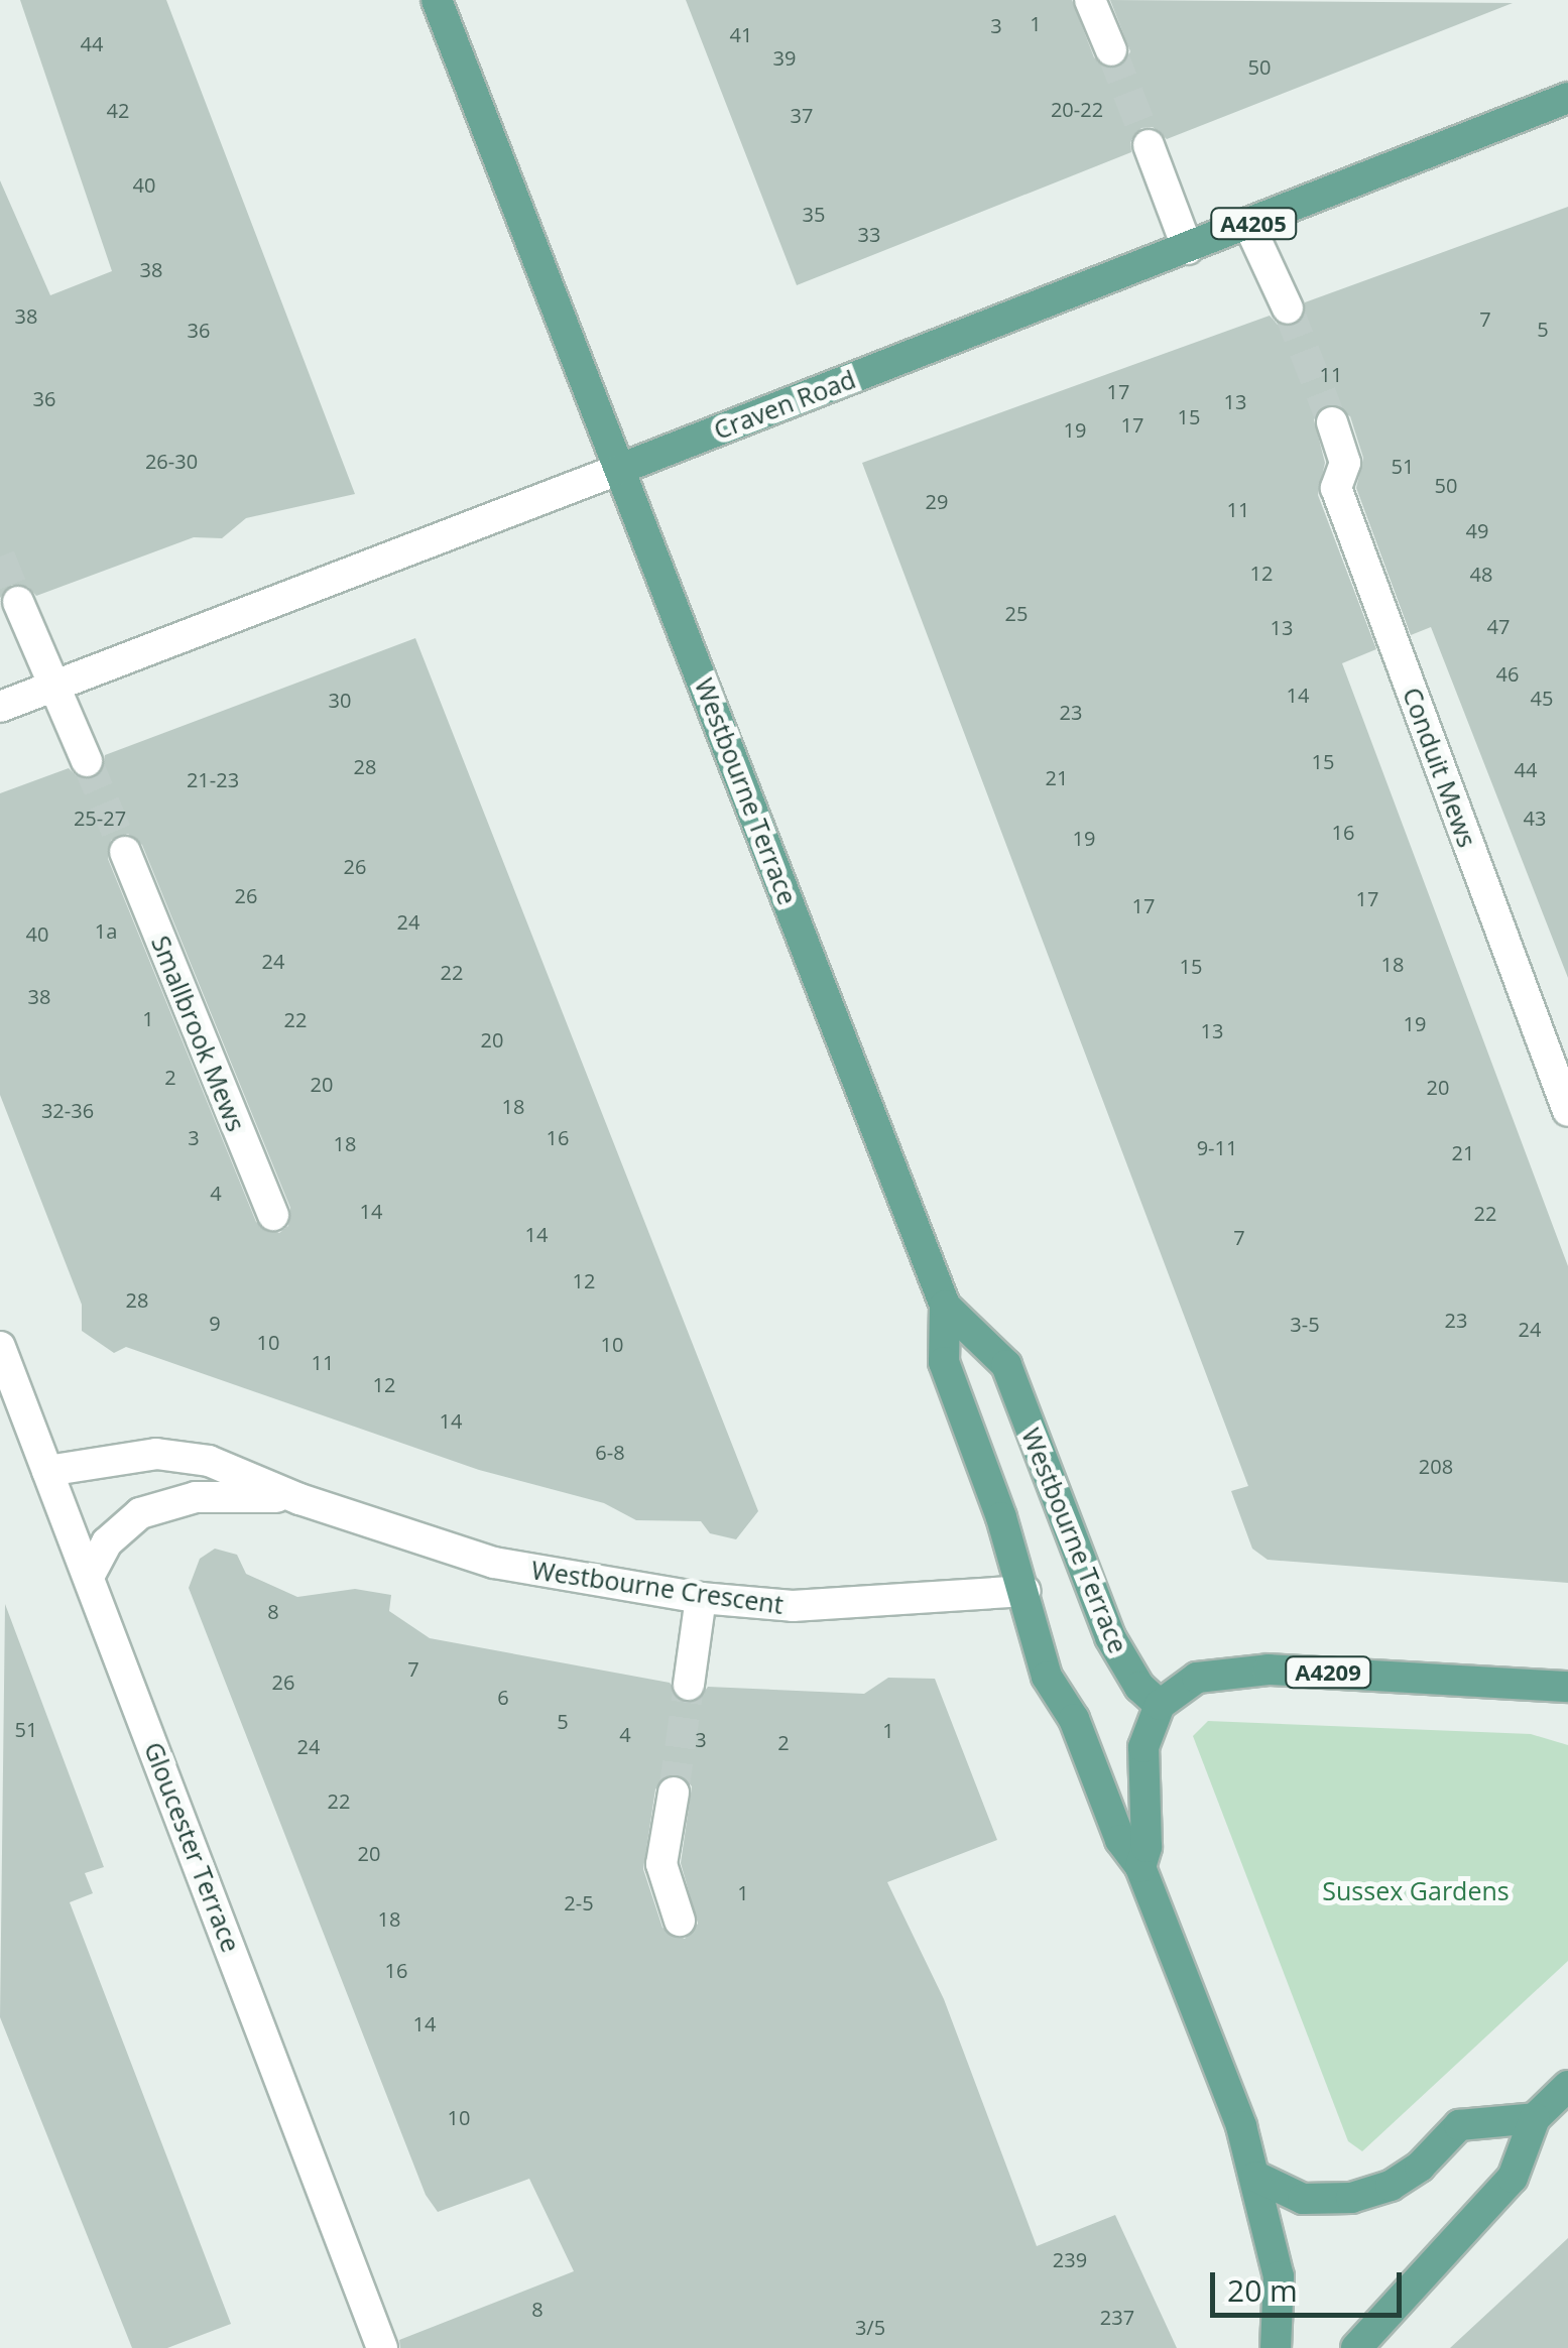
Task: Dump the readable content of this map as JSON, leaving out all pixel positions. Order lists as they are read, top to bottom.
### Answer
{
  "streets": {
    "main road": [
      "A4205",
      "Craven Road",
      "Westbourne Terrace",
      "A4209"
    ],
    "street": [
      "Conduit Mews",
      "Smallbrook Mews",
      "Westbourne Crescent",
      "Gloucester Terrace"
    ]
  },
  "crossings": [
    ["Craven Road", "Westbourne Terrace"],
    ["Westbourne Terrace", "Westbourne Crescent"],
    ["Westbourne Terrace", "A4209"],
    ["Westbourne Crescent", "Gloucester Terrace"]
  ],
  "parks": ["Sussex Gardens"],
  "house_numbers": [
    "1",
    "3",
    "41",
    "44",
    "39",
    "50",
    "20-22",
    "42",
    "37",
    "40",
    "35",
    "33",
    "38",
    "38",
    "7",
    "5",
    "36",
    "11",
    "17",
    "36",
    "13",
    "15",
    "17",
    "19",
    "26-30",
    "51",
    "50",
    "29",
    "11",
    "49",
    "12",
    "48",
    "25",
    "47",
    "13",
    "46",
    "14",
    "45",
    "30",
    "23",
    "15",
    "28",
    "44",
    "21",
    "21-23",
    "25-27",
    "43",
    "16",
    "19",
    "26",
    "26",
    "17",
    "17",
    "24",
    "1a",
    "40",
    "24",
    "18",
    "15",
    "22",
    "38",
    "1",
    "22",
    "19",
    "13",
    "20",
    "2",
    "20",
    "20",
    "18",
    "32-36",
    "3",
    "16",
    "18",
    "9-11",
    "21",
    "4",
    "14",
    "22",
    "14",
    "7",
    "12",
    "28",
    "23",
    "9",
    "3-5",
    "24",
    "10",
    "10",
    "11",
    "12",
    "14",
    "6-8",
    "208",
    "8",
    "7",
    "26",
    "6",
    "5",
    "51",
    "1",
    "4",
    "3",
    "2",
    "24",
    "22",
    "20",
    "1",
    "2-5",
    "18",
    "16",
    "14",
    "10",
    "239",
    "8",
    "237",
    "3/5"
  ],
  "scale_bar": "20 m"
}
